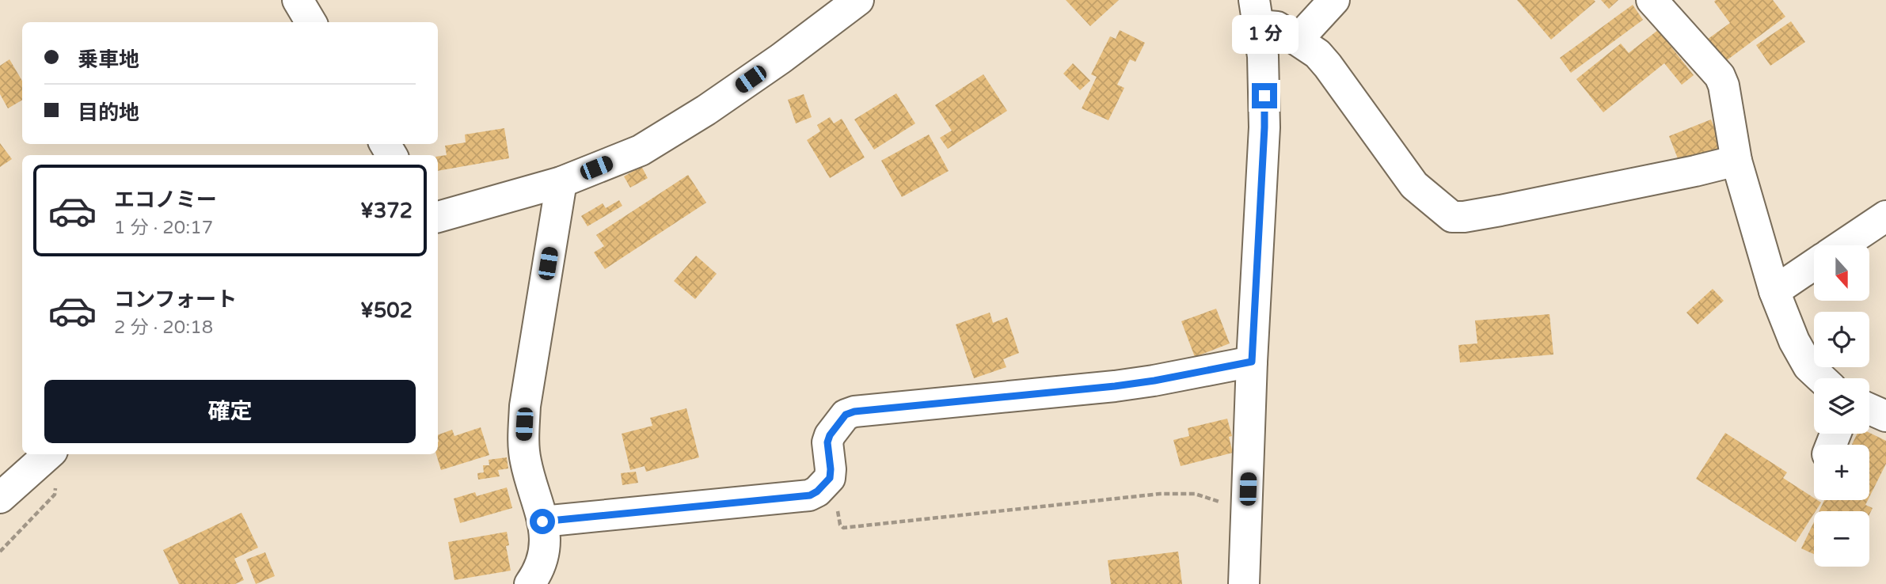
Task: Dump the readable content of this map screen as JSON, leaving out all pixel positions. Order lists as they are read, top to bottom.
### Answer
{
  "north": "bottom",
  "page": {
    "bubble": "1 分",
    "banner": ["乗車地", "目的地"],
    "list": [
      {
        "name": "エコノミー",
        "note": "1 分 · 20:17",
        "value": "¥372"
      },
      {
        "name": "コンフォート",
        "note": "2 分 · 20:18",
        "value": "¥502"
      }
    ],
    "map_buttons": ["+", "−"],
    "buttons": "確定"
  }
}
